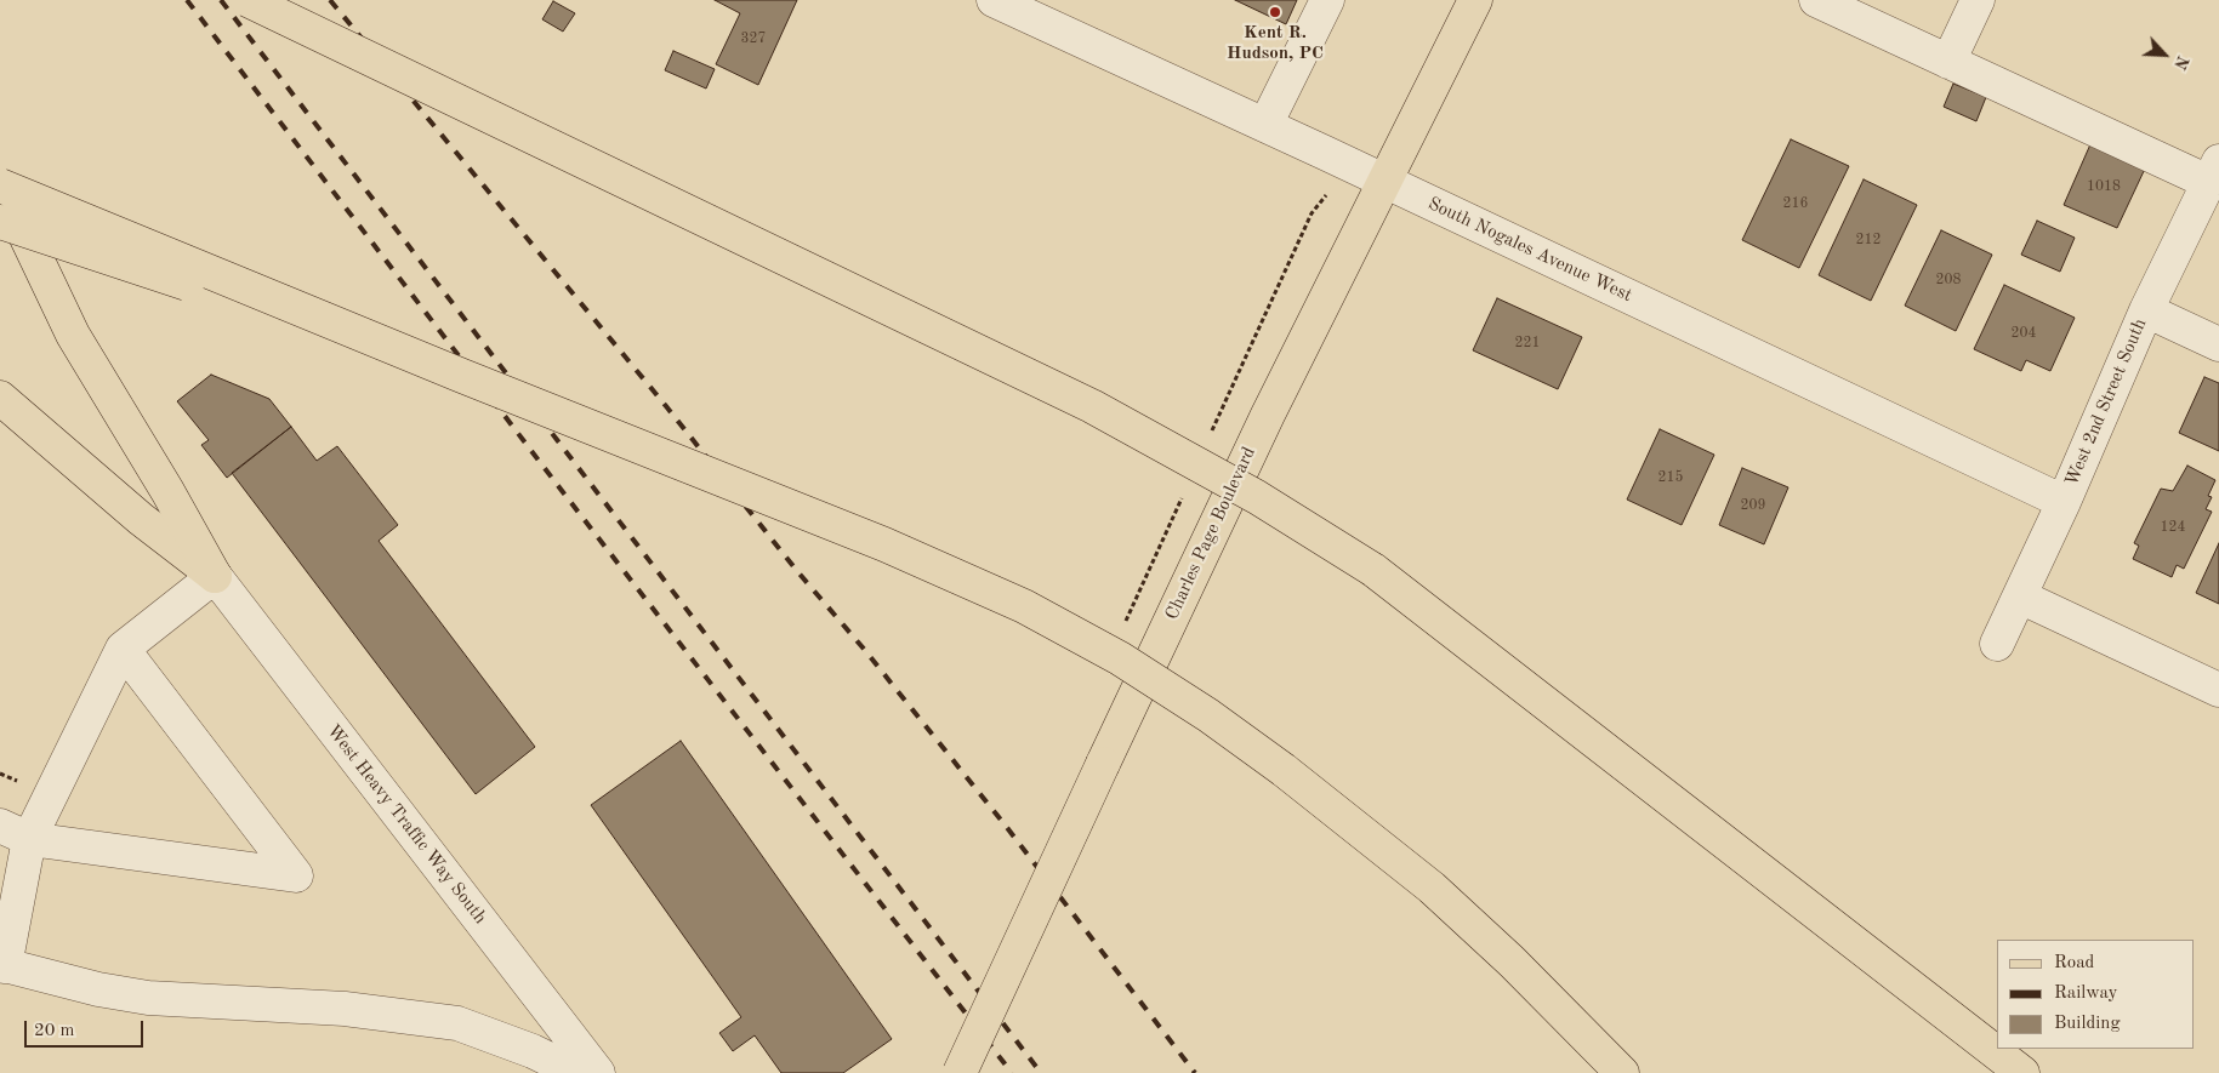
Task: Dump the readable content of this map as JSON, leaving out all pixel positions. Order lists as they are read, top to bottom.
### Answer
{
  "streets": {
    "main road": ["Charles Page Boulevard"],
    "street": ["South Nogales Avenue West", "West 2nd Street South", "West Heavy Traffic Way South"]
  },
  "crossings": [
    ["South Nogales Avenue West", "West 2nd Street South"],
    ["South Nogales Avenue West", "Charles Page Boulevard"]
  ],
  "places": ["Kent R. Hudson, PC"],
  "house_numbers": [
    "327",
    "1018",
    "216",
    "212",
    "208",
    "204",
    "221",
    "215",
    "209",
    "124"
  ],
  "legend": ["Road", "Railway", "Building"],
  "scale_bar": "20 m",
  "north": "bottom right"
}
